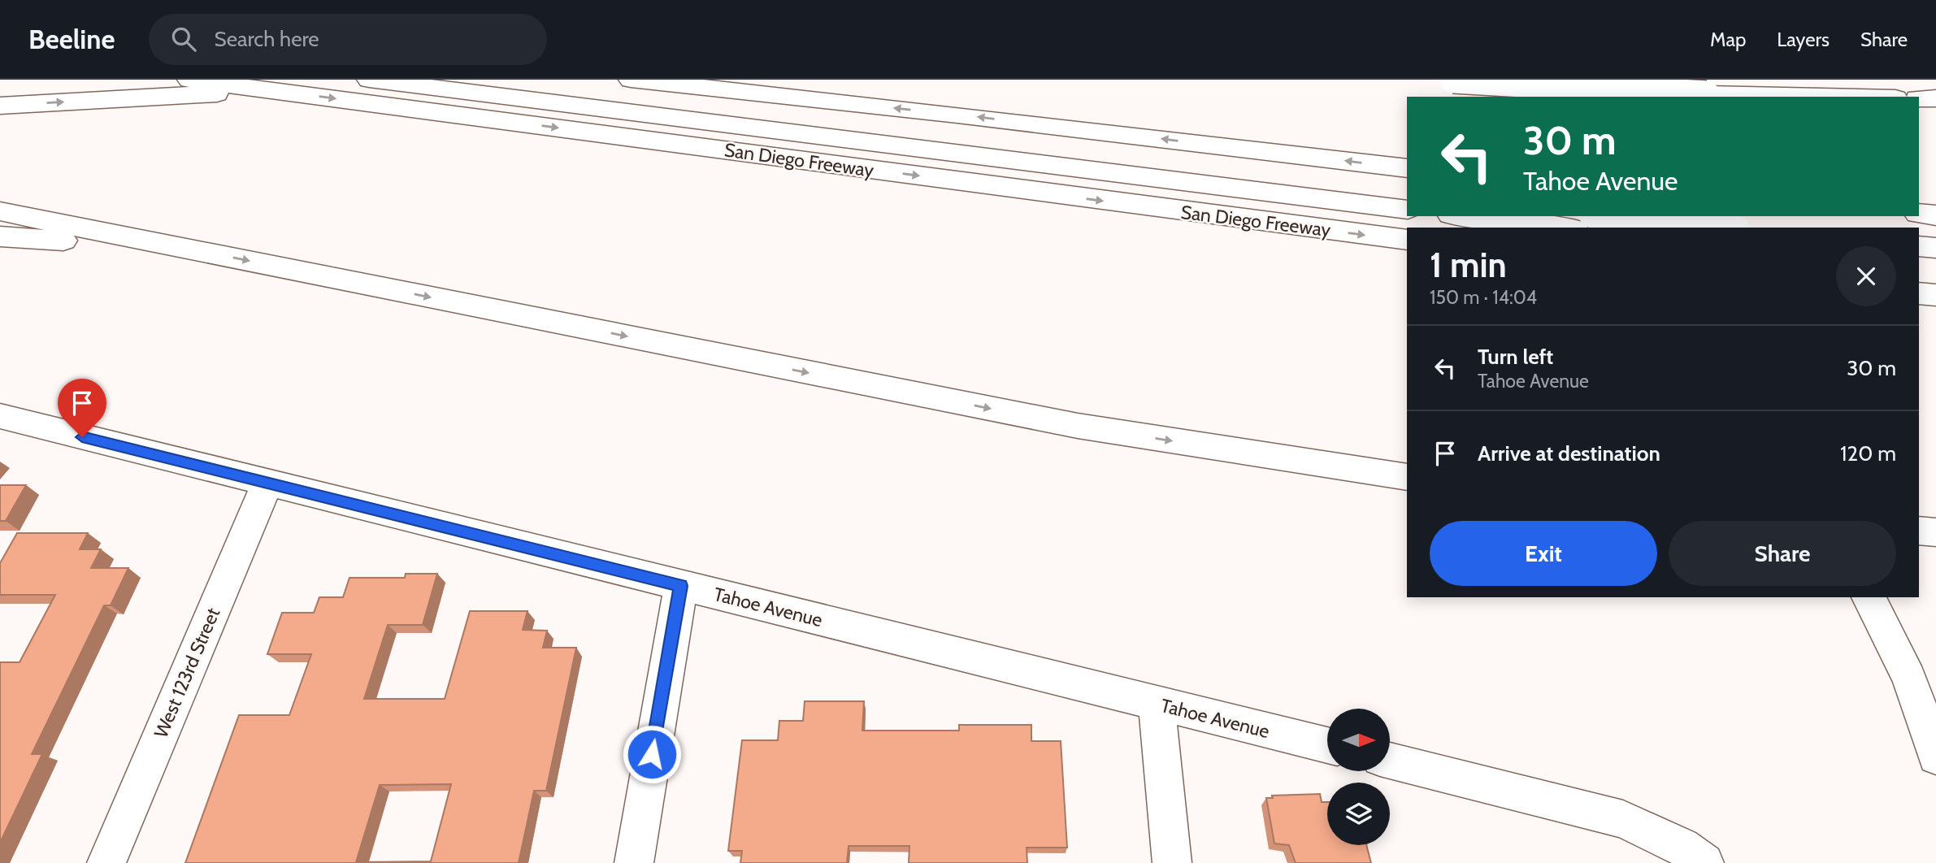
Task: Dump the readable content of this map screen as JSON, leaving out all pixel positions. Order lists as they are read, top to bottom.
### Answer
{
  "streets": {
    "main road": ["San Diego Freeway", "Tahoe Avenue", "West 123rd Street"]
  },
  "crossings": [
    ["Tahoe Avenue", "West 123rd Street"]
  ],
  "north": "right",
  "page": {
    "header": "Beeline",
    "search": "Search here",
    "nav": ["Map", "Layers", "Share"],
    "turn": ["30 m", "Tahoe Avenue"],
    "heading": ["1 min", "150 m · 14:04"],
    "list": [
      {
        "name": "Turn left",
        "note": "Tahoe Avenue",
        "value": "30 m"
      },
      {
        "name": "Arrive at destination",
        "value": "120 m"
      }
    ],
    "buttons": ["Exit", "Share"]
  }
}
